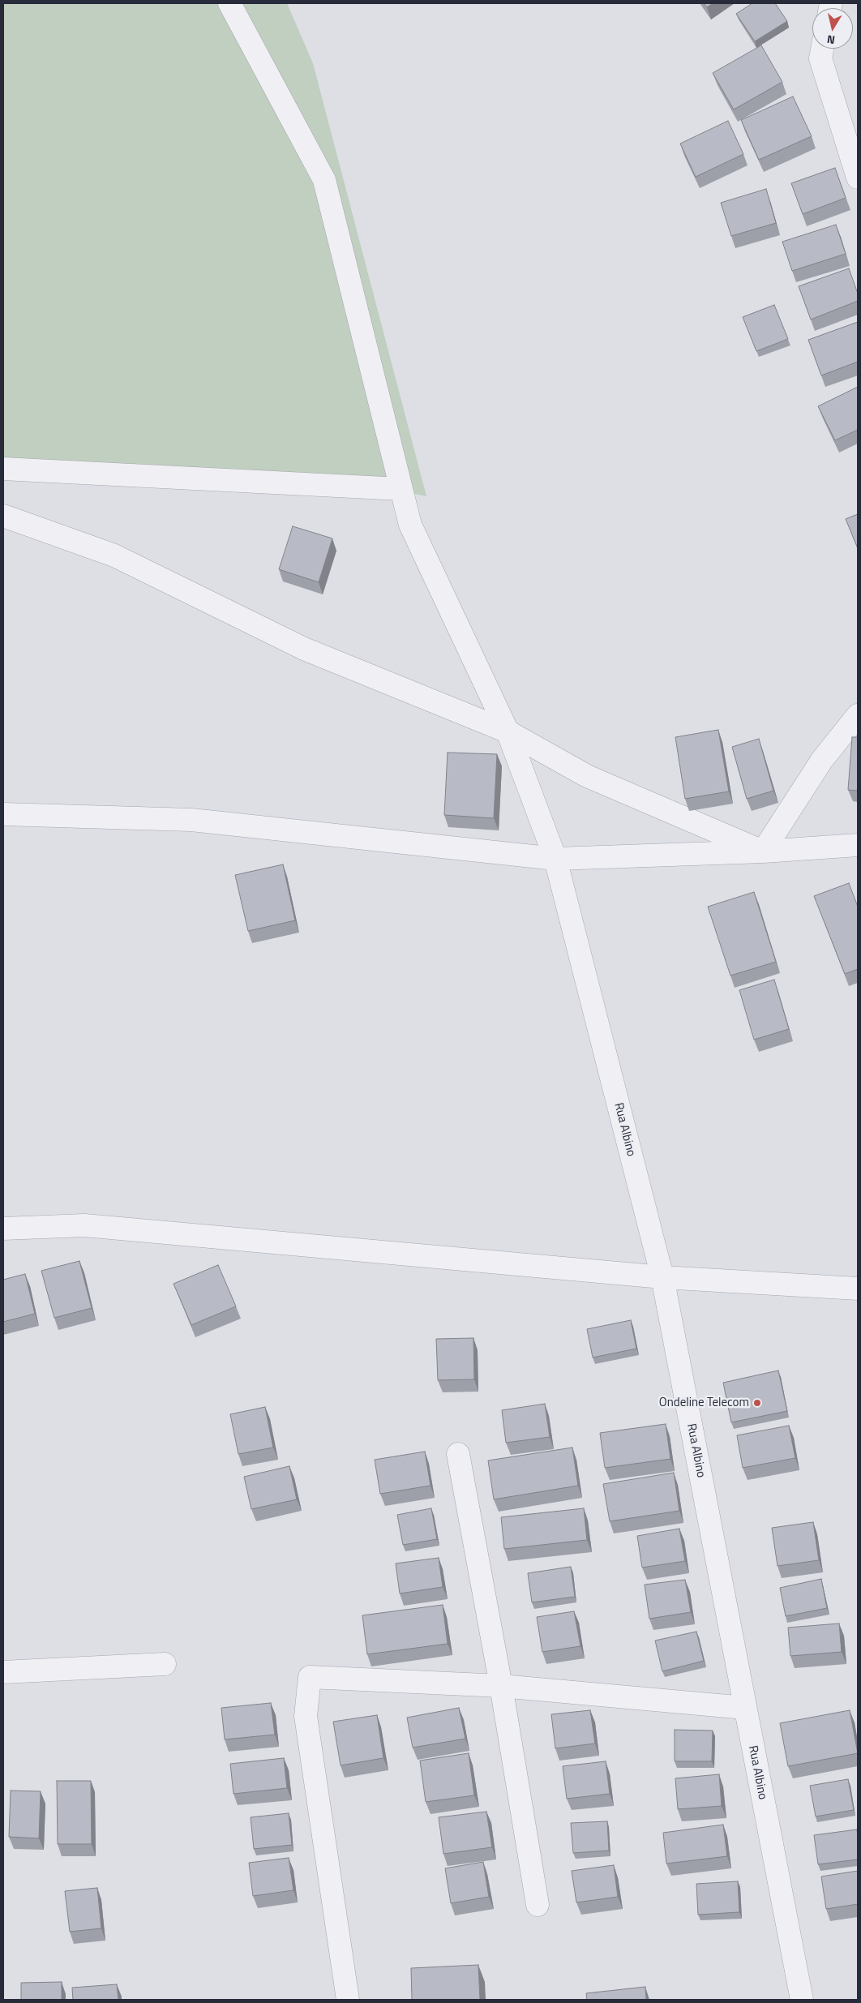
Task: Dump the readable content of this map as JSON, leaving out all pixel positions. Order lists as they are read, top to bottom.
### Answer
{
  "streets": {
    "street": ["Rua Albino"]
  },
  "places": ["Ondeline Telecom"],
  "north": "bottom"
}
